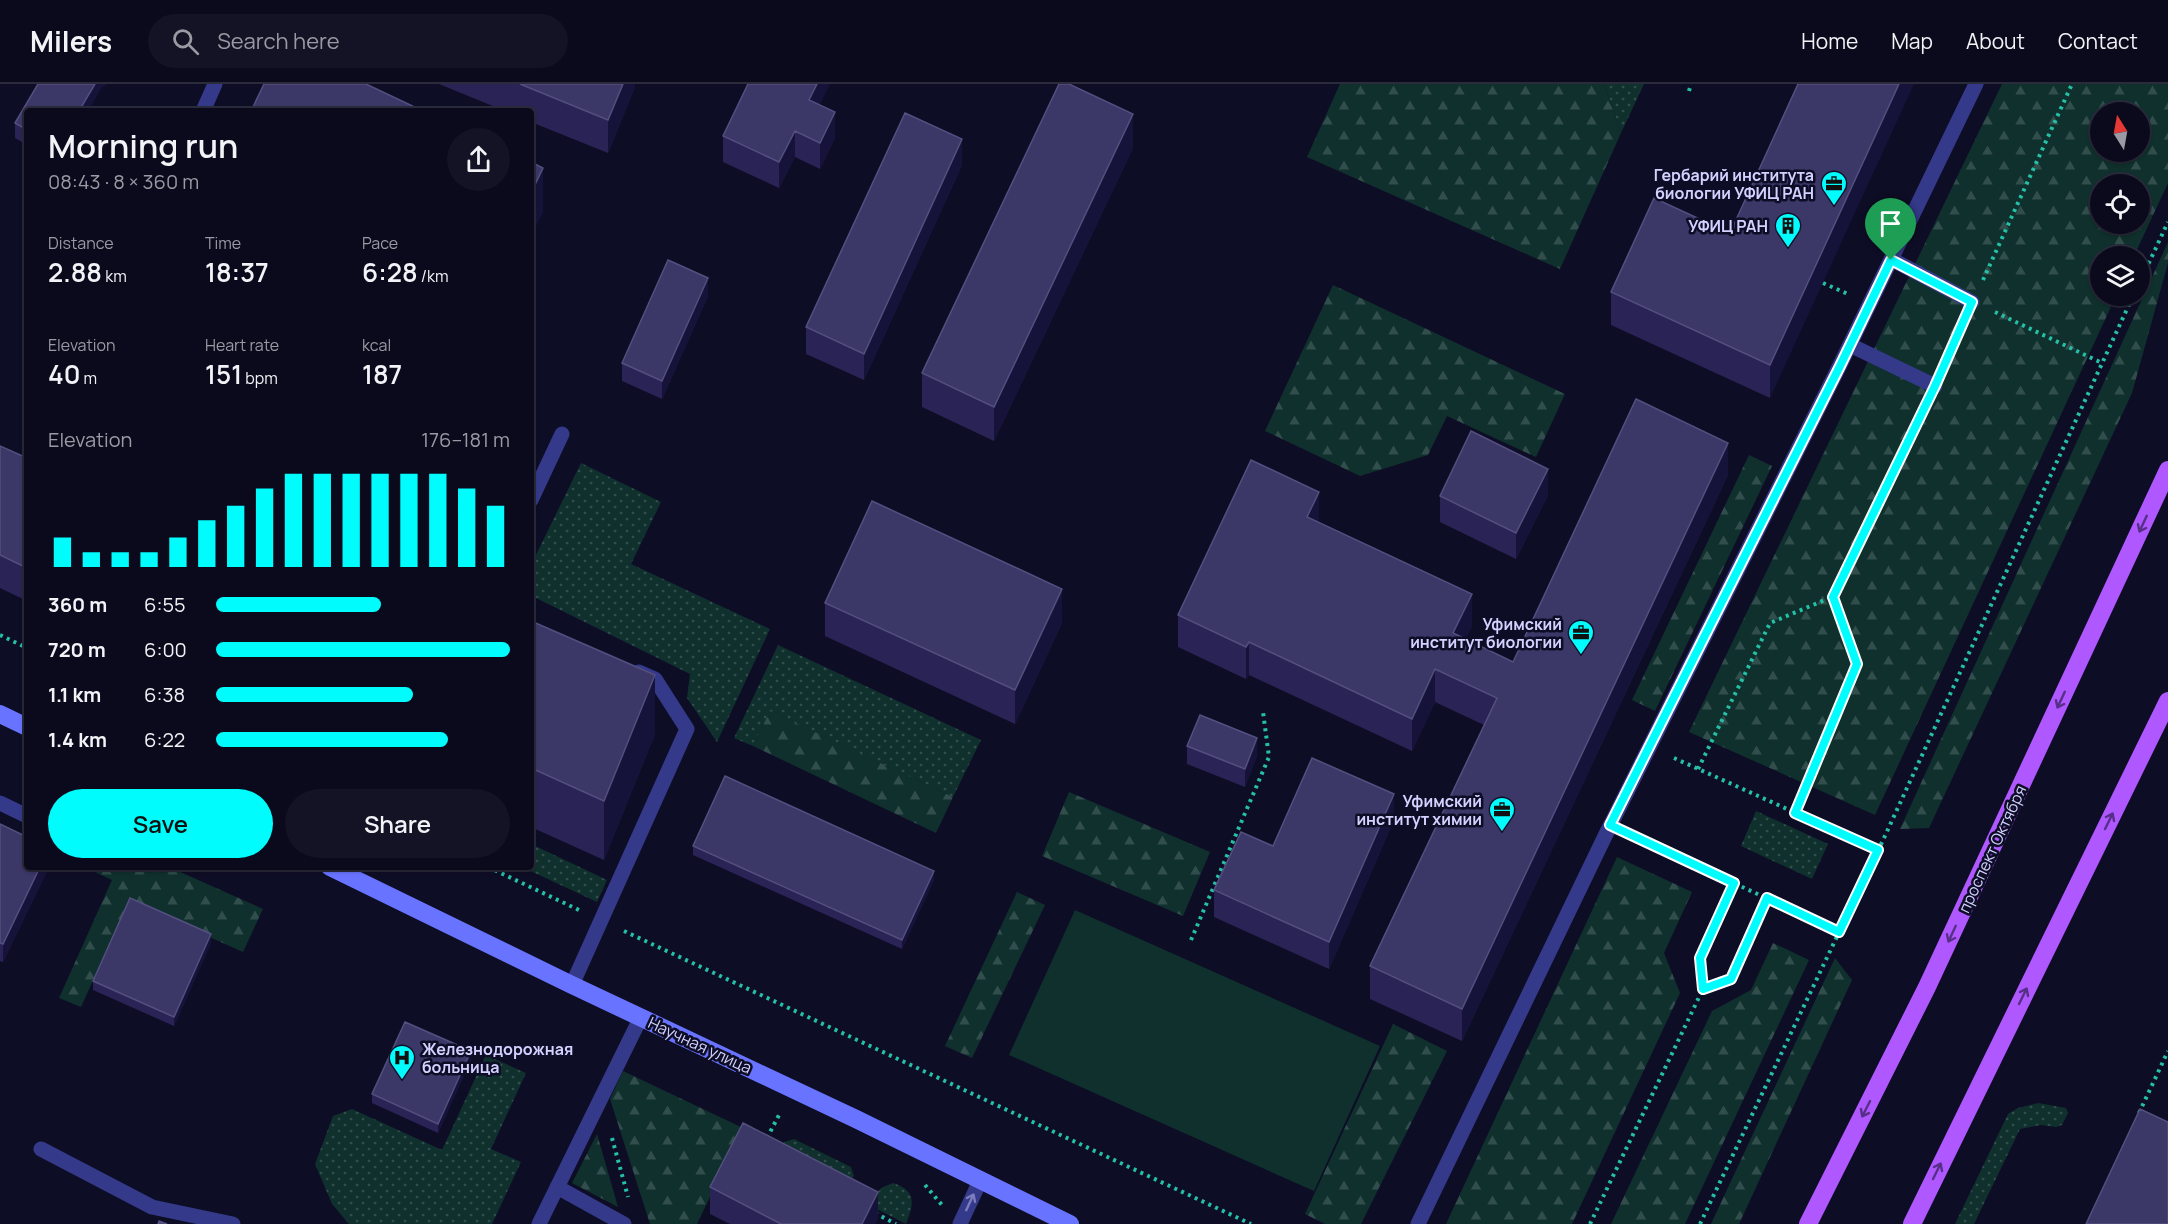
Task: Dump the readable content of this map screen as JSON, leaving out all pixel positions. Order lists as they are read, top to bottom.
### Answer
{
  "streets": {
    "main road": ["проспект Октября"],
    "street": ["Научная улица"]
  },
  "places": {
    "office": ["Гербарий института биологии УФИЦ РАН", "Уфимский институт биологии", "Уфимский институт химии"],
    "building": ["УФИЦ РАН"],
    "hospital": ["Железнодорожная больница"]
  },
  "north": "top",
  "page": {
    "header": "Milers",
    "search": "Search here",
    "nav": [
      "Home",
      "Map",
      "About",
      "Contact"
    ],
    "heading": ["Morning run", "08:43 · 8 × 360 m"],
    "stats": [
      ["Distance", "2.88 km"],
      ["Time", "18:37"],
      ["Pace", "6:28 /km"],
      ["Elevation", "40 m"],
      ["Heart rate", "151 bpm"],
      ["kcal", "187"]
    ],
    "chart": ["Elevation", "176–181 m"],
    "list": [
      {
        "name": "360 m",
        "note": "6:55"
      },
      {
        "name": "720 m",
        "note": "6:00"
      },
      {
        "name": "1.1 km",
        "note": "6:38"
      },
      {
        "name": "1.4 km",
        "note": "6:22"
      }
    ],
    "buttons": ["Save", "Share"]
  }
}
